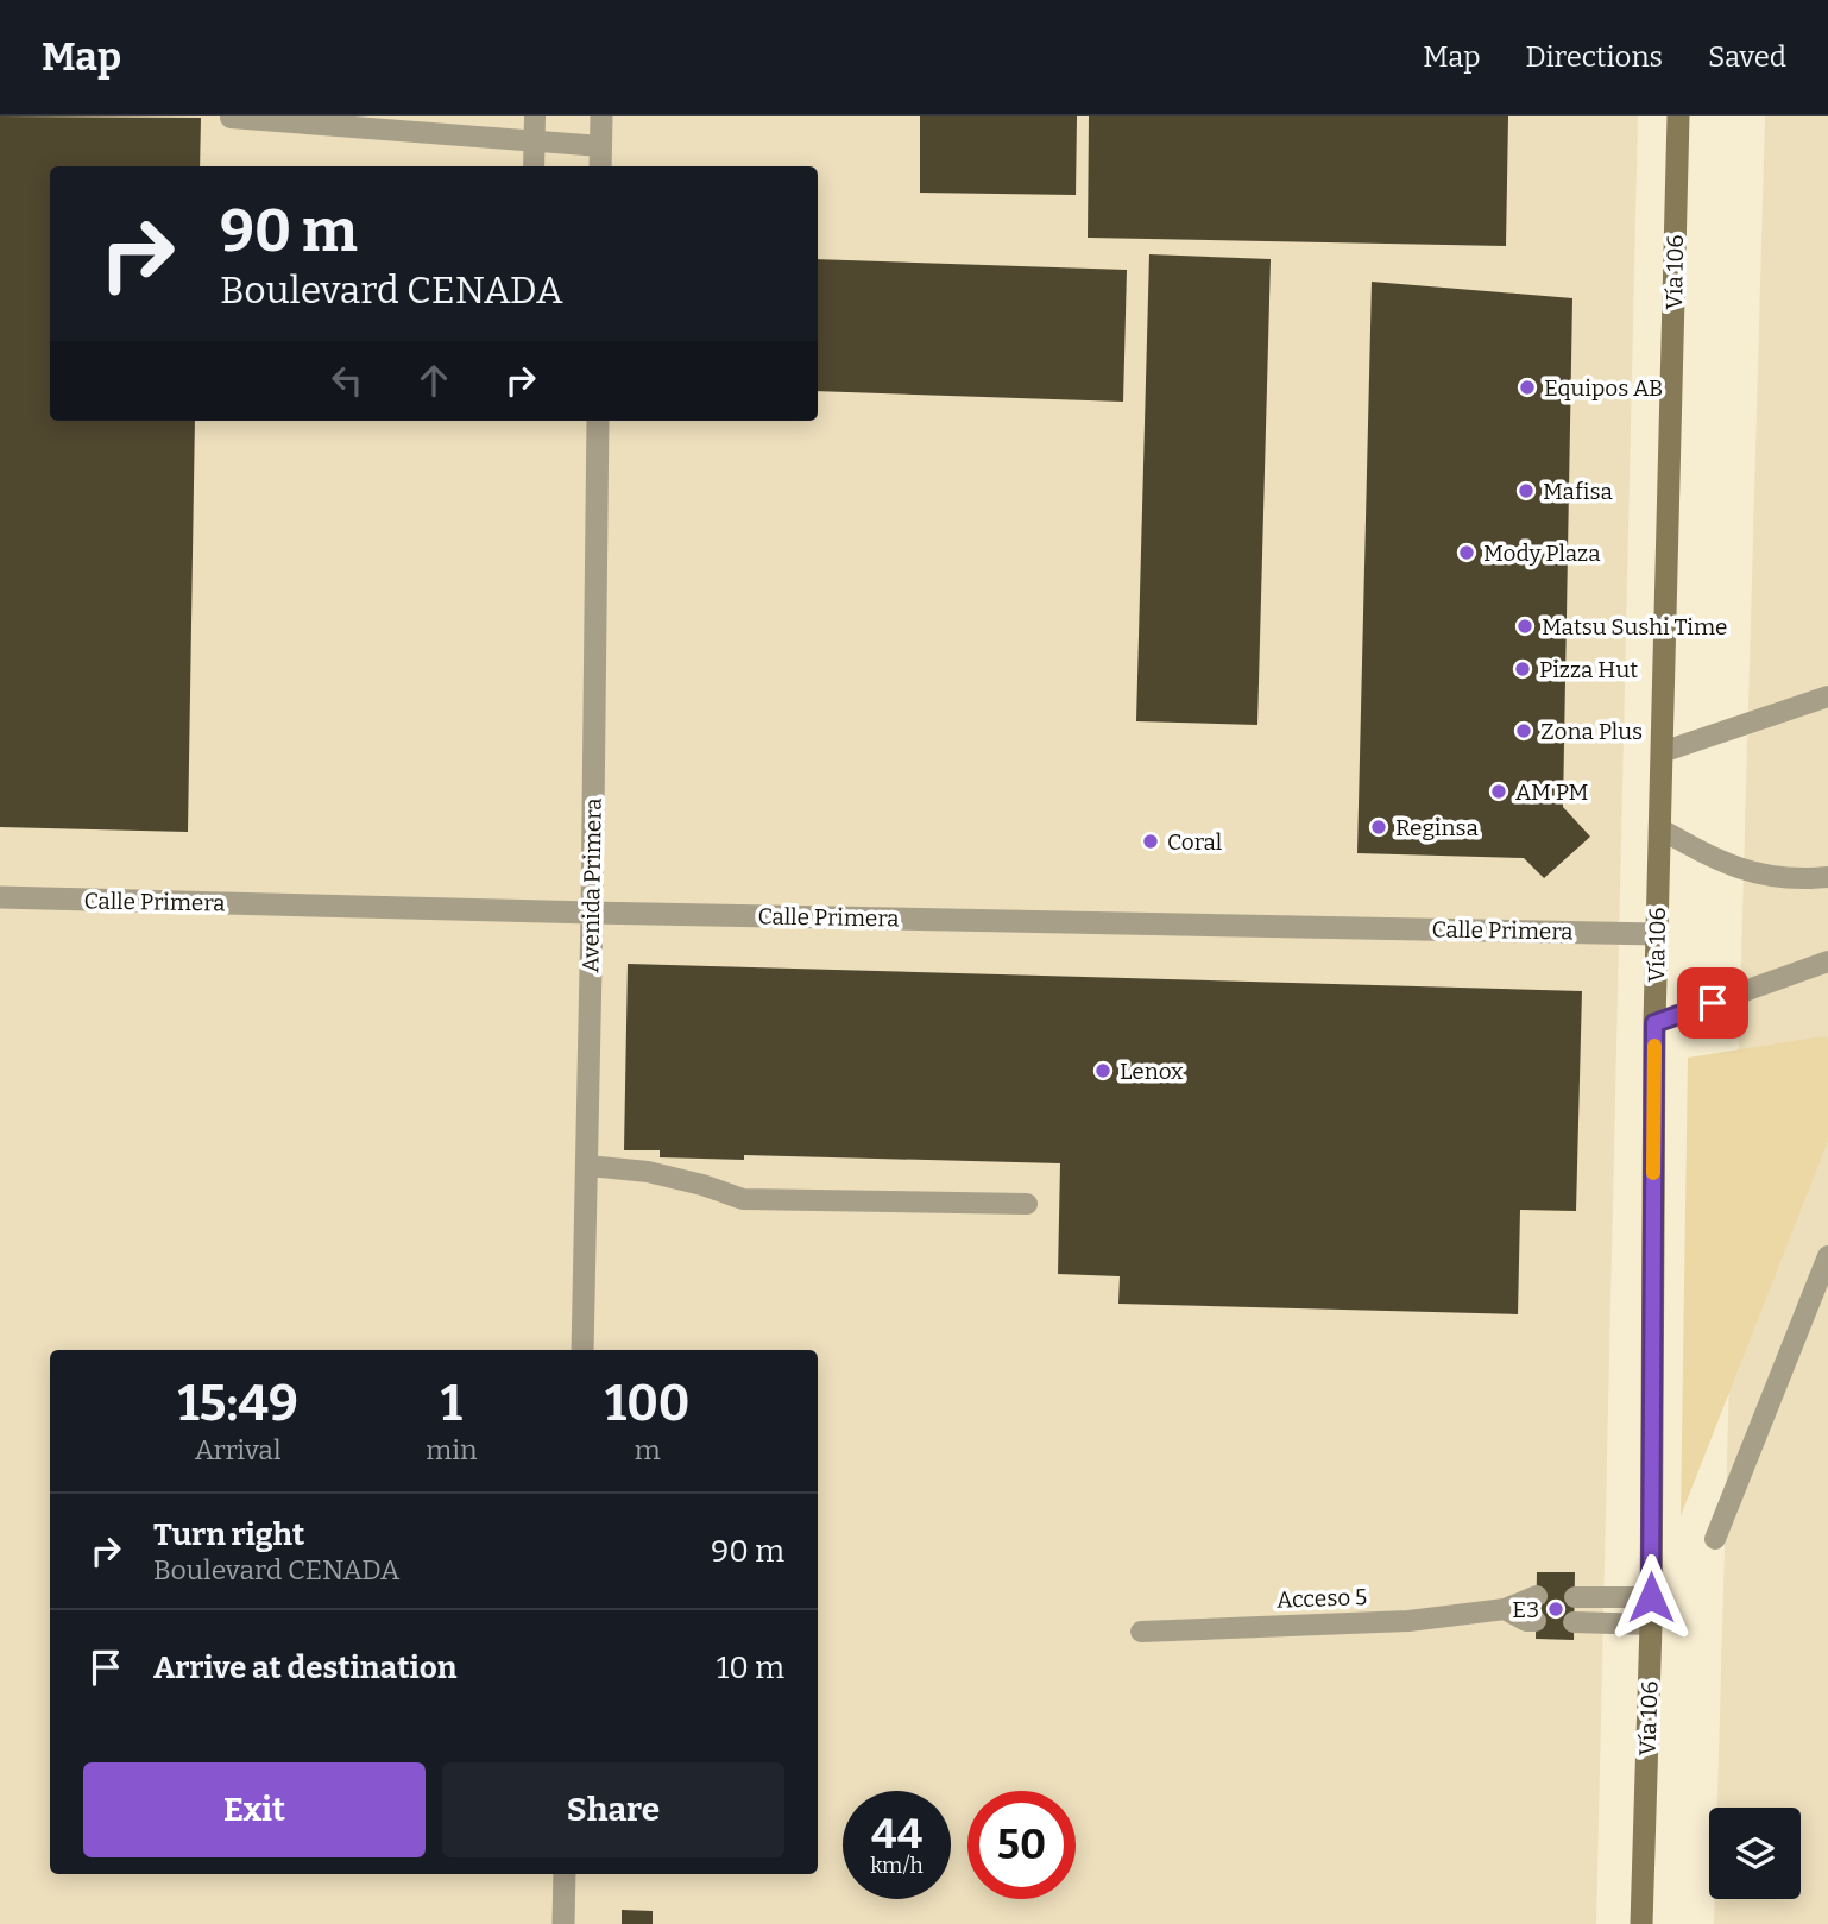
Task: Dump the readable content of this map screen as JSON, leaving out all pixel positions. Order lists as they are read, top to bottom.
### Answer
{
  "streets": {
    "main road": ["Vía 106"],
    "street": ["Avenida Primera", "Calle Primera"],
    "lane": ["Acceso 5"]
  },
  "crossings": [
    ["Vía 106", "Calle Primera"],
    ["Avenida Primera", "Calle Primera"]
  ],
  "places": [
    "Equipos AB",
    "Mafisa",
    "Mody Plaza",
    "Matsu Sushi Time",
    "Pizza Hut",
    "Zona Plus",
    "AM PM",
    "Reginsa",
    "Coral",
    "Lenox",
    "E3"
  ],
  "page": {
    "header": "Map",
    "nav": ["Map", "Directions", "Saved"],
    "turn": ["90 m", "Boulevard CENADA"],
    "eta": [
      "15:49",
      "Arrival",
      "1",
      "min",
      "100",
      "m"
    ],
    "list": [
      {
        "name": "Turn right",
        "note": "Boulevard CENADA",
        "value": "90 m"
      },
      {
        "name": "Arrive at destination",
        "value": "10 m"
      }
    ],
    "buttons": ["Exit", "Share"],
    "speed": "44 km/h",
    "limit": "50"
  }
}
